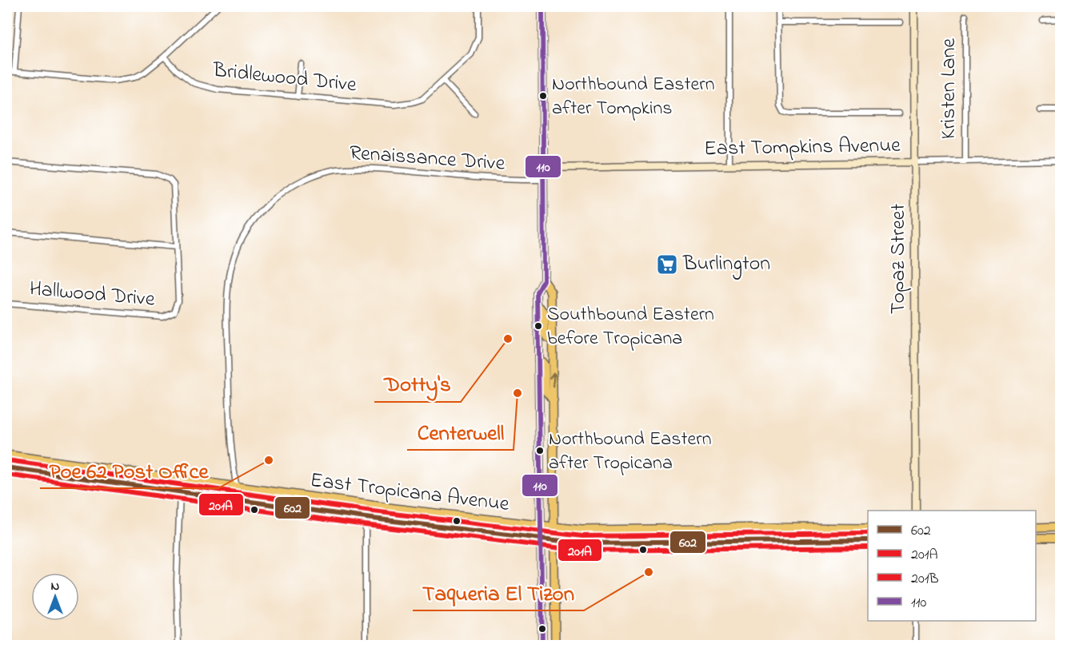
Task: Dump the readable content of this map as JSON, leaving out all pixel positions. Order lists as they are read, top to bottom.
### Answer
{
  "streets": {
    "main road": ["East Tropicana Avenue"],
    "street": [
      "Bridlewood Drive",
      "Kristen Lane",
      "East Tompkins Avenue",
      "Renaissance Drive",
      "Topaz Street",
      "Hallwood Drive"
    ]
  },
  "crossings": [
    ["Kristen Lane", "East Tompkins Avenue"],
    ["East Tompkins Avenue", "Topaz Street"],
    ["Renaissance Drive", "East Tropicana Avenue"]
  ],
  "places": {
    "other": [
      "Northbound Eastern after Tompkins",
      "Southbound Eastern before Tropicana",
      "Dotty's",
      "Centerwell",
      "Northbound Eastern after Tropicana",
      "Poe 62 Post Office",
      "Taqueria El Tizon"
    ],
    "supermarket": ["Burlington"]
  },
  "lines": [
    "transit line 110",
    "transit line 201B",
    "transit line 602",
    "transit line 201A"
  ],
  "legend": [
    "602",
    "201A",
    "201B",
    "110"
  ],
  "north": "top"
}
